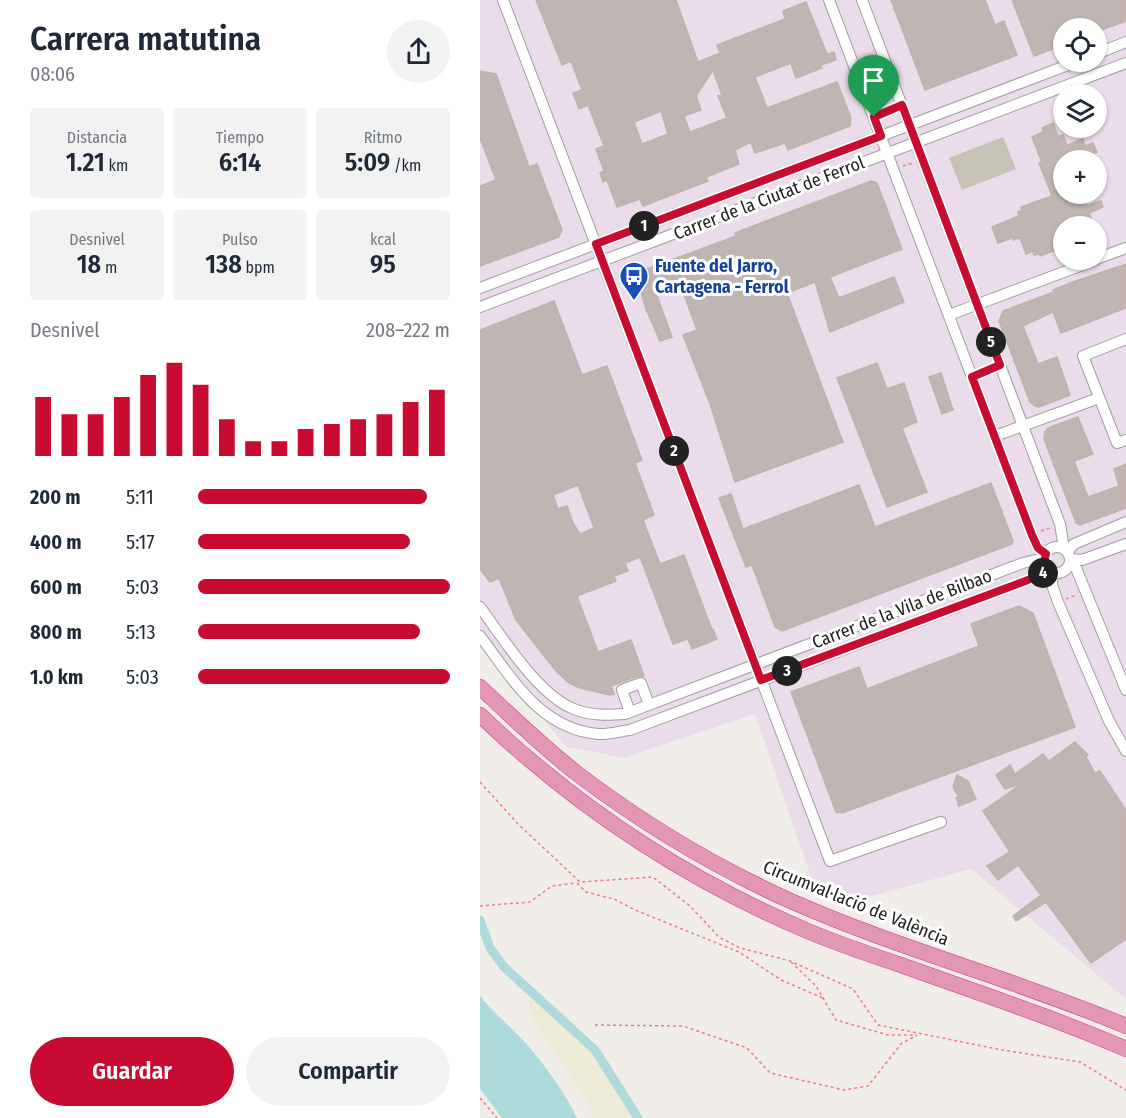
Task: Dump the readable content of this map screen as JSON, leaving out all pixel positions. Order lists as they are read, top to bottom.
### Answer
{
  "streets": {
    "highway": ["Circumval·lació de València"],
    "street": ["Carrer de la Ciutat de Ferrol", "Carrer de la Vila de Bilbao"]
  },
  "places": {
    "bus stop": ["Fuente del Jarro, Cartagena - Ferrol"]
  },
  "page": {
    "heading": ["Carrera matutina", "08:06"],
    "map_buttons": ["+", "−"],
    "stats": [
      ["Distancia", "1.21 km"],
      ["Tiempo", "6:14"],
      ["Ritmo", "5:09 /km"],
      ["Desnivel", "18 m"],
      ["Pulso", "138 bpm"],
      ["kcal", "95"]
    ],
    "pins": [
      "1",
      "5",
      "2",
      "4",
      "3"
    ],
    "chart": ["Desnivel", "208–222 m"],
    "list": [
      {
        "name": "200 m",
        "note": "5:11"
      },
      {
        "name": "400 m",
        "note": "5:17"
      },
      {
        "name": "600 m",
        "note": "5:03"
      },
      {
        "name": "800 m",
        "note": "5:13"
      },
      {
        "name": "1.0 km",
        "note": "5:03"
      }
    ],
    "buttons": ["Guardar", "Compartir"]
  }
}
